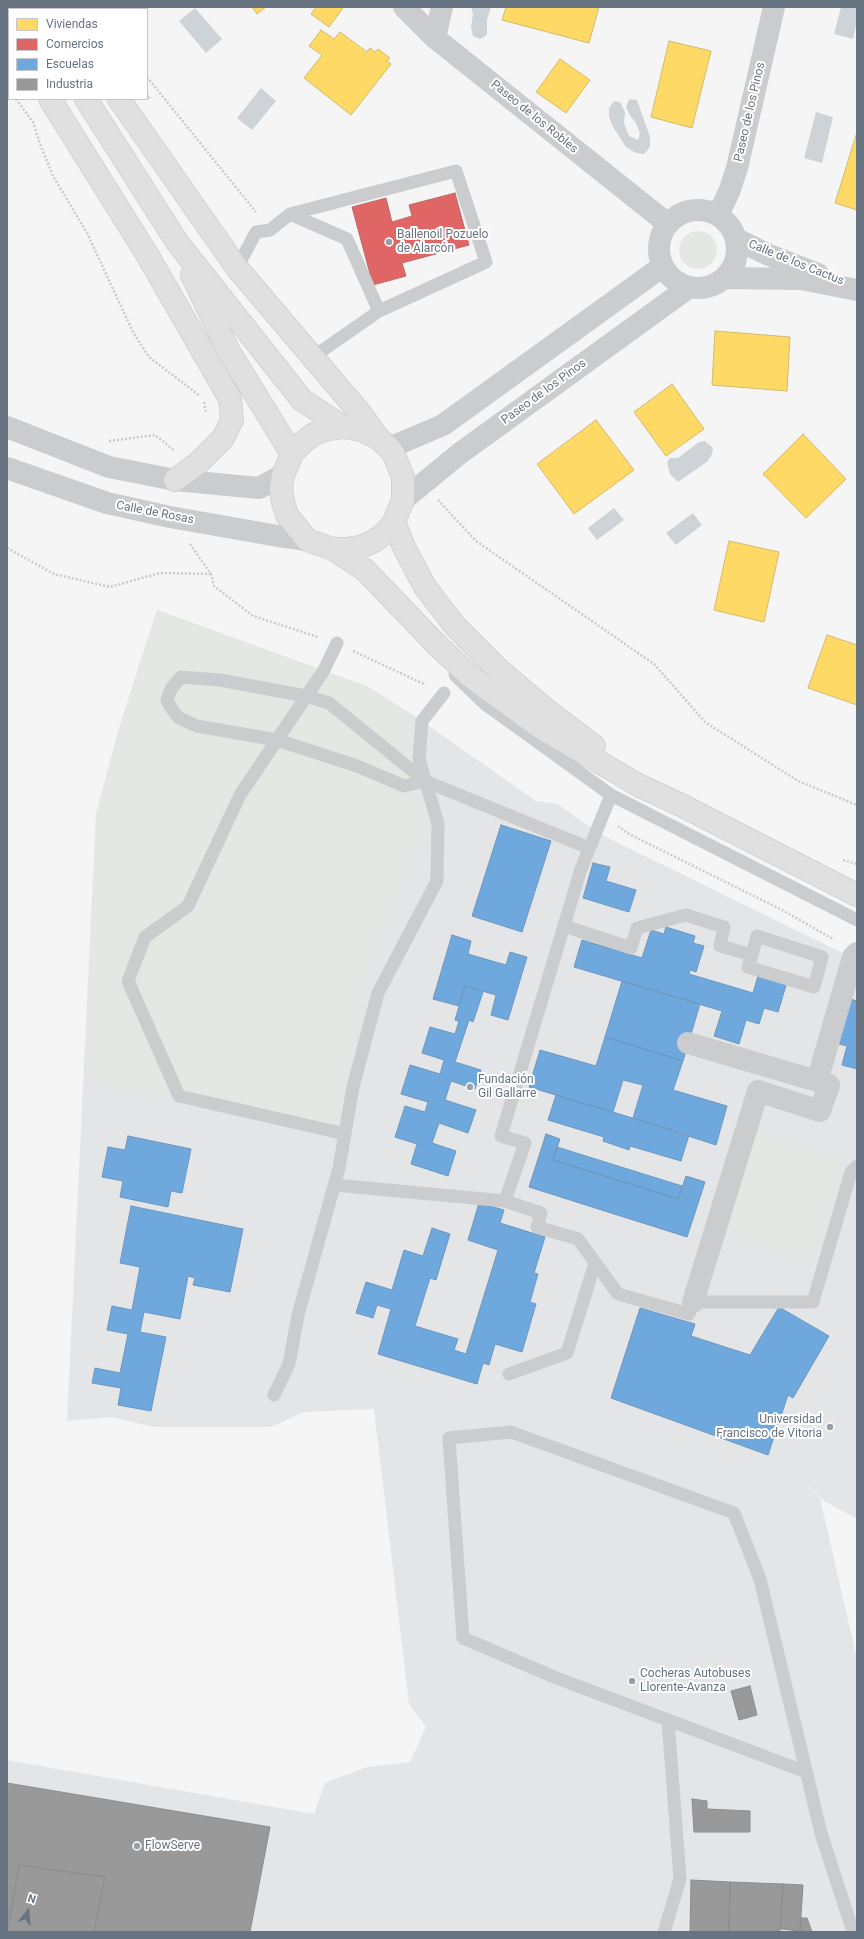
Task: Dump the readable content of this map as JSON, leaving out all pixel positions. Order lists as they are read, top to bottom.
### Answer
{
  "streets": {
    "street": [
      "Paseo de los Pinos",
      "Paseo de los Robles",
      "Calle de los Cactus",
      "Calle de Rosas"
    ]
  },
  "crossings": [
    ["Paseo de los Pinos", "Paseo de los Robles"],
    ["Paseo de los Pinos", "Calle de los Cactus"],
    ["Paseo de los Pinos", "Calle de Rosas"],
    ["Paseo de los Robles", "Calle de los Cactus"]
  ],
  "places": [
    "Ballenoil Pozuelo de Alarcón",
    "Fundación Gil Gallarre",
    "Universidad Francisco de Vitoria",
    "Cocheras Autobuses Llorente-Avanza",
    "FlowServe"
  ],
  "legend": [
    "Viviendas",
    "Comercios",
    "Escuelas",
    "Industria"
  ],
  "north": "top"
}
